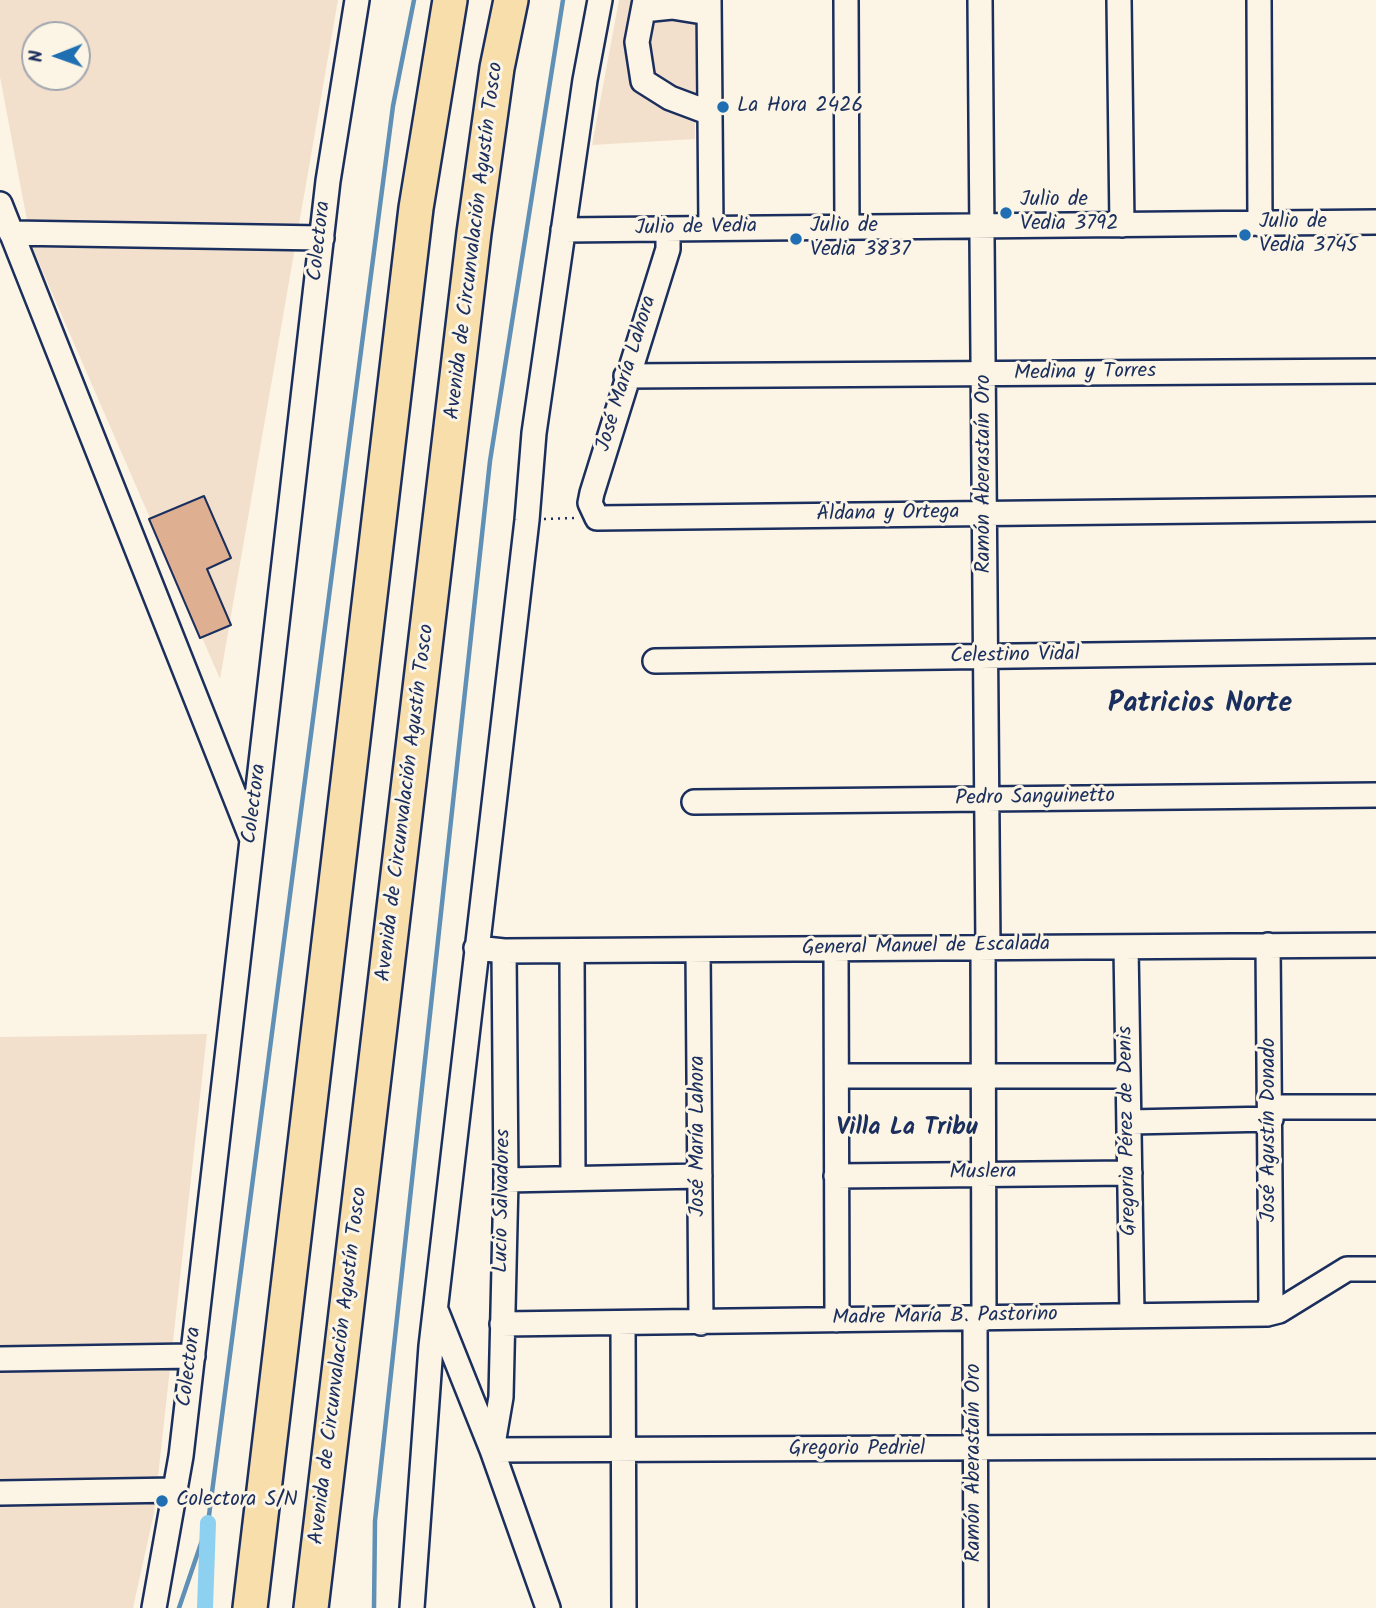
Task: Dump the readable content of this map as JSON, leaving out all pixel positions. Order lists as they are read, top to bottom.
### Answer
{
  "streets": {
    "highway": ["Avenida de Circunvalación Agustín Tosco"],
    "street": [
      "Julio de Vedia",
      "Colectora",
      "José María Lahora",
      "Medina y Torres",
      "Ramón Aberastaín Oro",
      "Aldana y Ortega",
      "Celestino Vidal",
      "Pedro Sanguinetto",
      "General Manuel de Escalada",
      "José Agustín Donado",
      "Gregoria Pérez de Denis",
      "Muslera",
      "Lucio Salvadores",
      "Madre María B. Pastorino",
      "Gregorio Pedriel"
    ]
  },
  "crossings": [
    ["Julio de Vedia", "José María Lahora"],
    ["Julio de Vedia", "Ramón Aberastaín Oro"],
    ["José María Lahora", "Medina y Torres"],
    ["José María Lahora", "Aldana y Ortega"],
    ["José María Lahora", "General Manuel de Escalada"],
    ["José María Lahora", "Madre María B. Pastorino"],
    ["Medina y Torres", "Ramón Aberastaín Oro"],
    ["Ramón Aberastaín Oro", "Aldana y Ortega"],
    ["Ramón Aberastaín Oro", "Celestino Vidal"],
    ["Ramón Aberastaín Oro", "Pedro Sanguinetto"],
    ["Ramón Aberastaín Oro", "General Manuel de Escalada"],
    ["Ramón Aberastaín Oro", "Muslera"],
    ["Ramón Aberastaín Oro", "Madre María B. Pastorino"],
    ["Ramón Aberastaín Oro", "Gregorio Pedriel"],
    ["General Manuel de Escalada", "José Agustín Donado"],
    ["General Manuel de Escalada", "Gregoria Pérez de Denis"],
    ["General Manuel de Escalada", "Lucio Salvadores"],
    ["José Agustín Donado", "Madre María B. Pastorino"],
    ["Gregoria Pérez de Denis", "Muslera"],
    ["Gregoria Pérez de Denis", "Madre María B. Pastorino"],
    ["Lucio Salvadores", "Madre María B. Pastorino"],
    ["Lucio Salvadores", "Gregorio Pedriel"]
  ],
  "districts": ["Patricios Norte", "Villa La Tribu"],
  "places": [
    "La Hora 2426",
    "Julio de Vedia 3792",
    "Julio de Vedia 3745",
    "Julio de Vedia 3837",
    "Colectora S/N"
  ],
  "north": "left"
}
